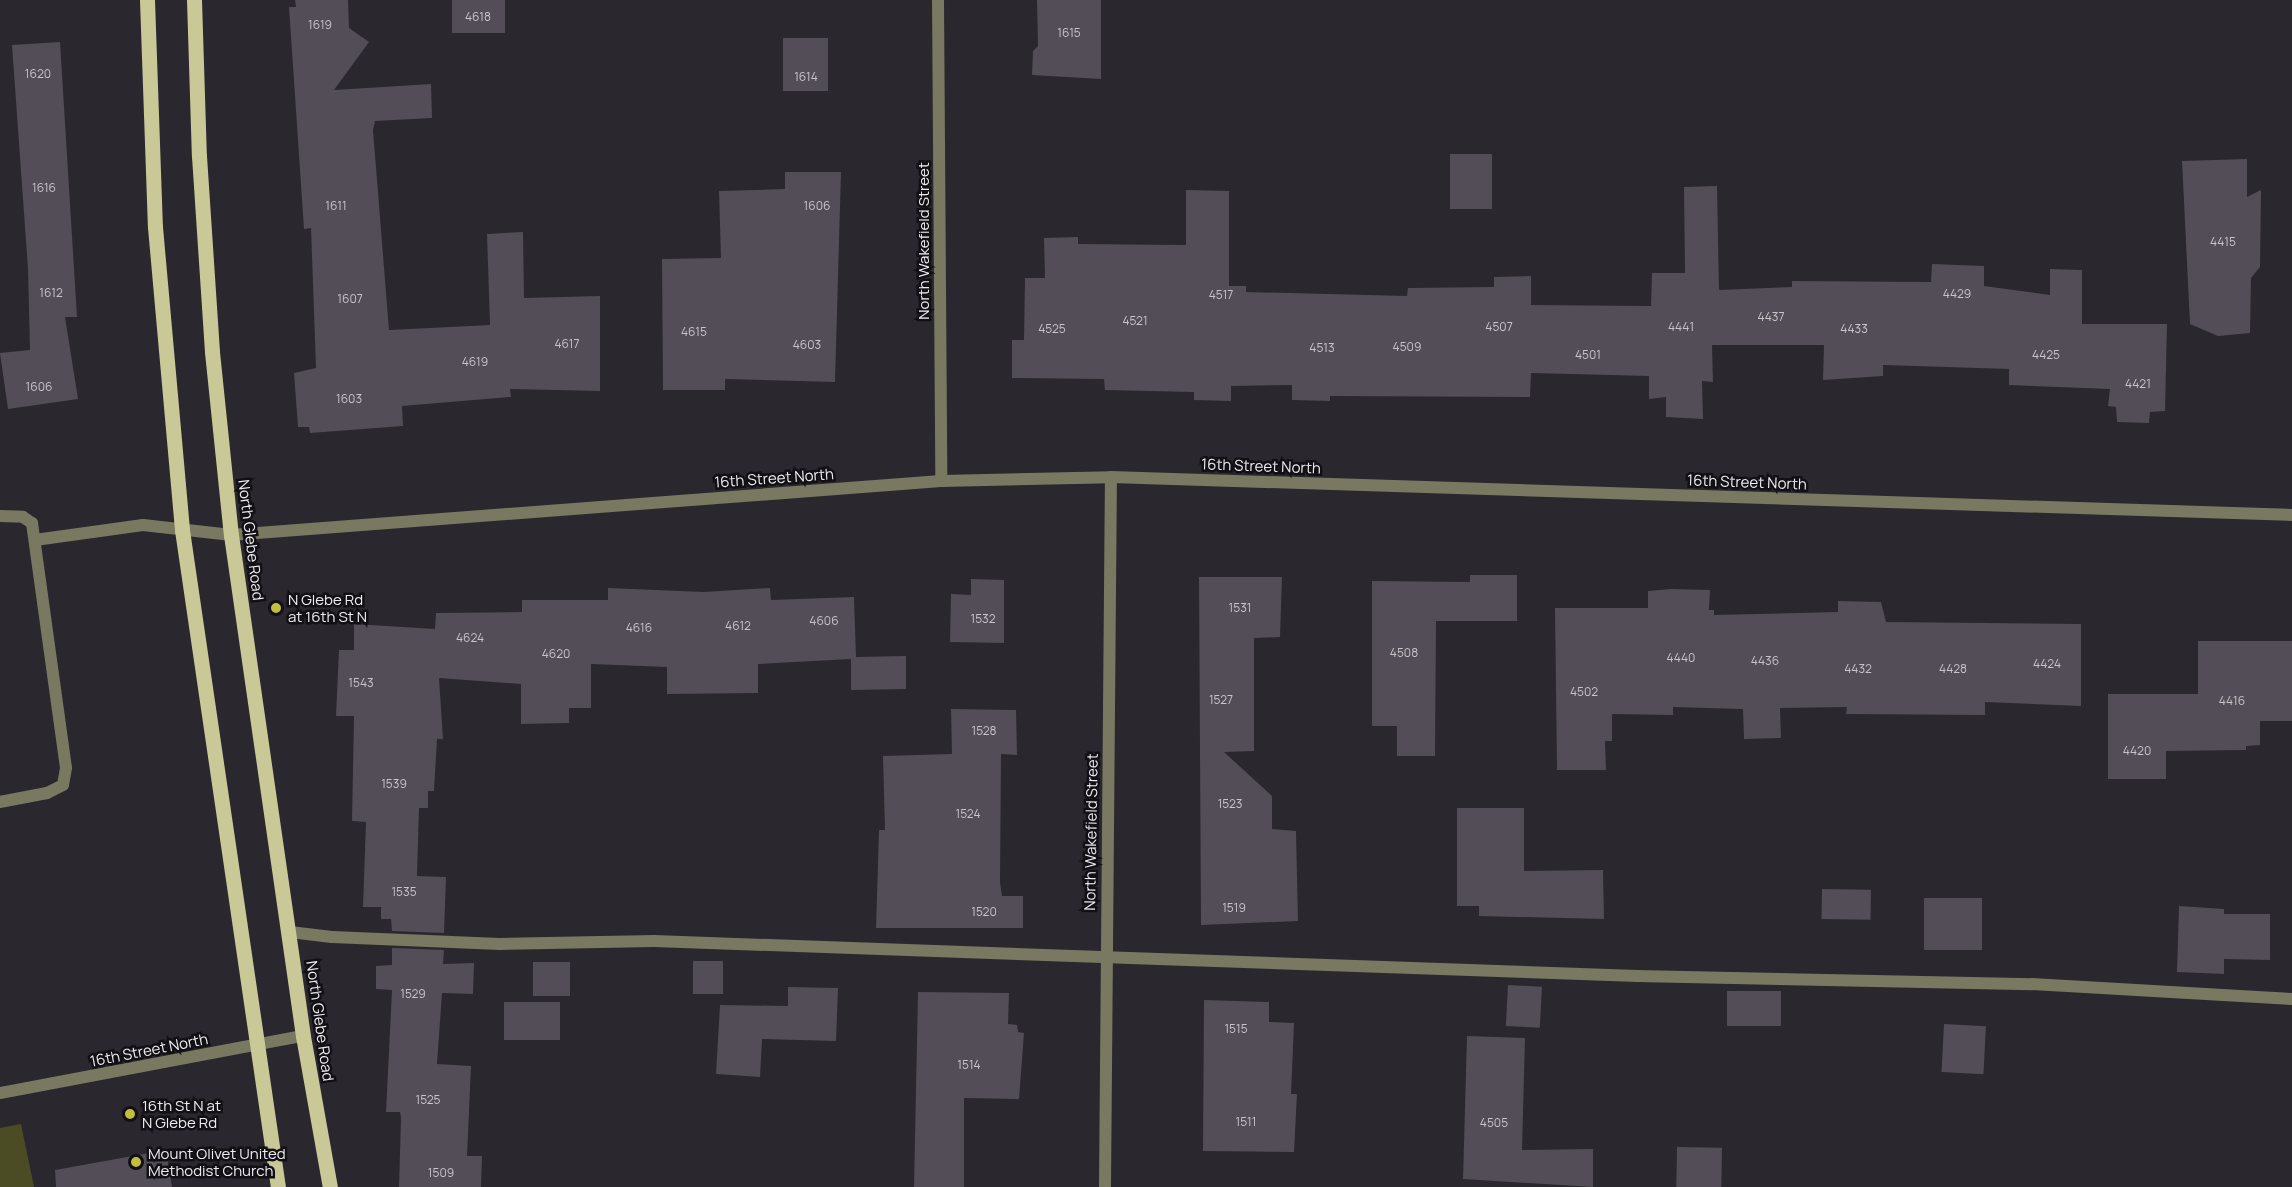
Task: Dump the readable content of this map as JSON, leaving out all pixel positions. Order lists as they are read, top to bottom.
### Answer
{
  "streets": {
    "main road": ["North Glebe Road"],
    "street": ["North Wakefield Street", "16th Street North"]
  },
  "crossings": [
    ["North Wakefield Street", "16th Street North"],
    ["16th Street North", "North Glebe Road"]
  ],
  "places": ["N Glebe Rd at 16th St N", "16th St N at N Glebe Rd", "Mount Olivet United Methodist Church"],
  "house_numbers": [
    "4618",
    "1619",
    "1615",
    "1620",
    "1614",
    "1616",
    "1611",
    "1606",
    "4415",
    "1612",
    "4429",
    "4517",
    "1607",
    "4437",
    "4521",
    "4507",
    "4441",
    "4525",
    "4433",
    "4615",
    "4617",
    "4603",
    "4509",
    "4513",
    "4501",
    "4425",
    "4619",
    "4421",
    "1606",
    "1603",
    "1531",
    "1532",
    "4606",
    "4612",
    "4616",
    "4624",
    "4508",
    "4620",
    "4440",
    "4436",
    "4424",
    "4432",
    "4428",
    "1543",
    "4502",
    "1527",
    "4416",
    "1528",
    "4420",
    "1539",
    "1523",
    "1524",
    "1535",
    "1519",
    "1520",
    "1529",
    "1515",
    "1514",
    "1525",
    "1511",
    "4505",
    "1509"
  ]
}
